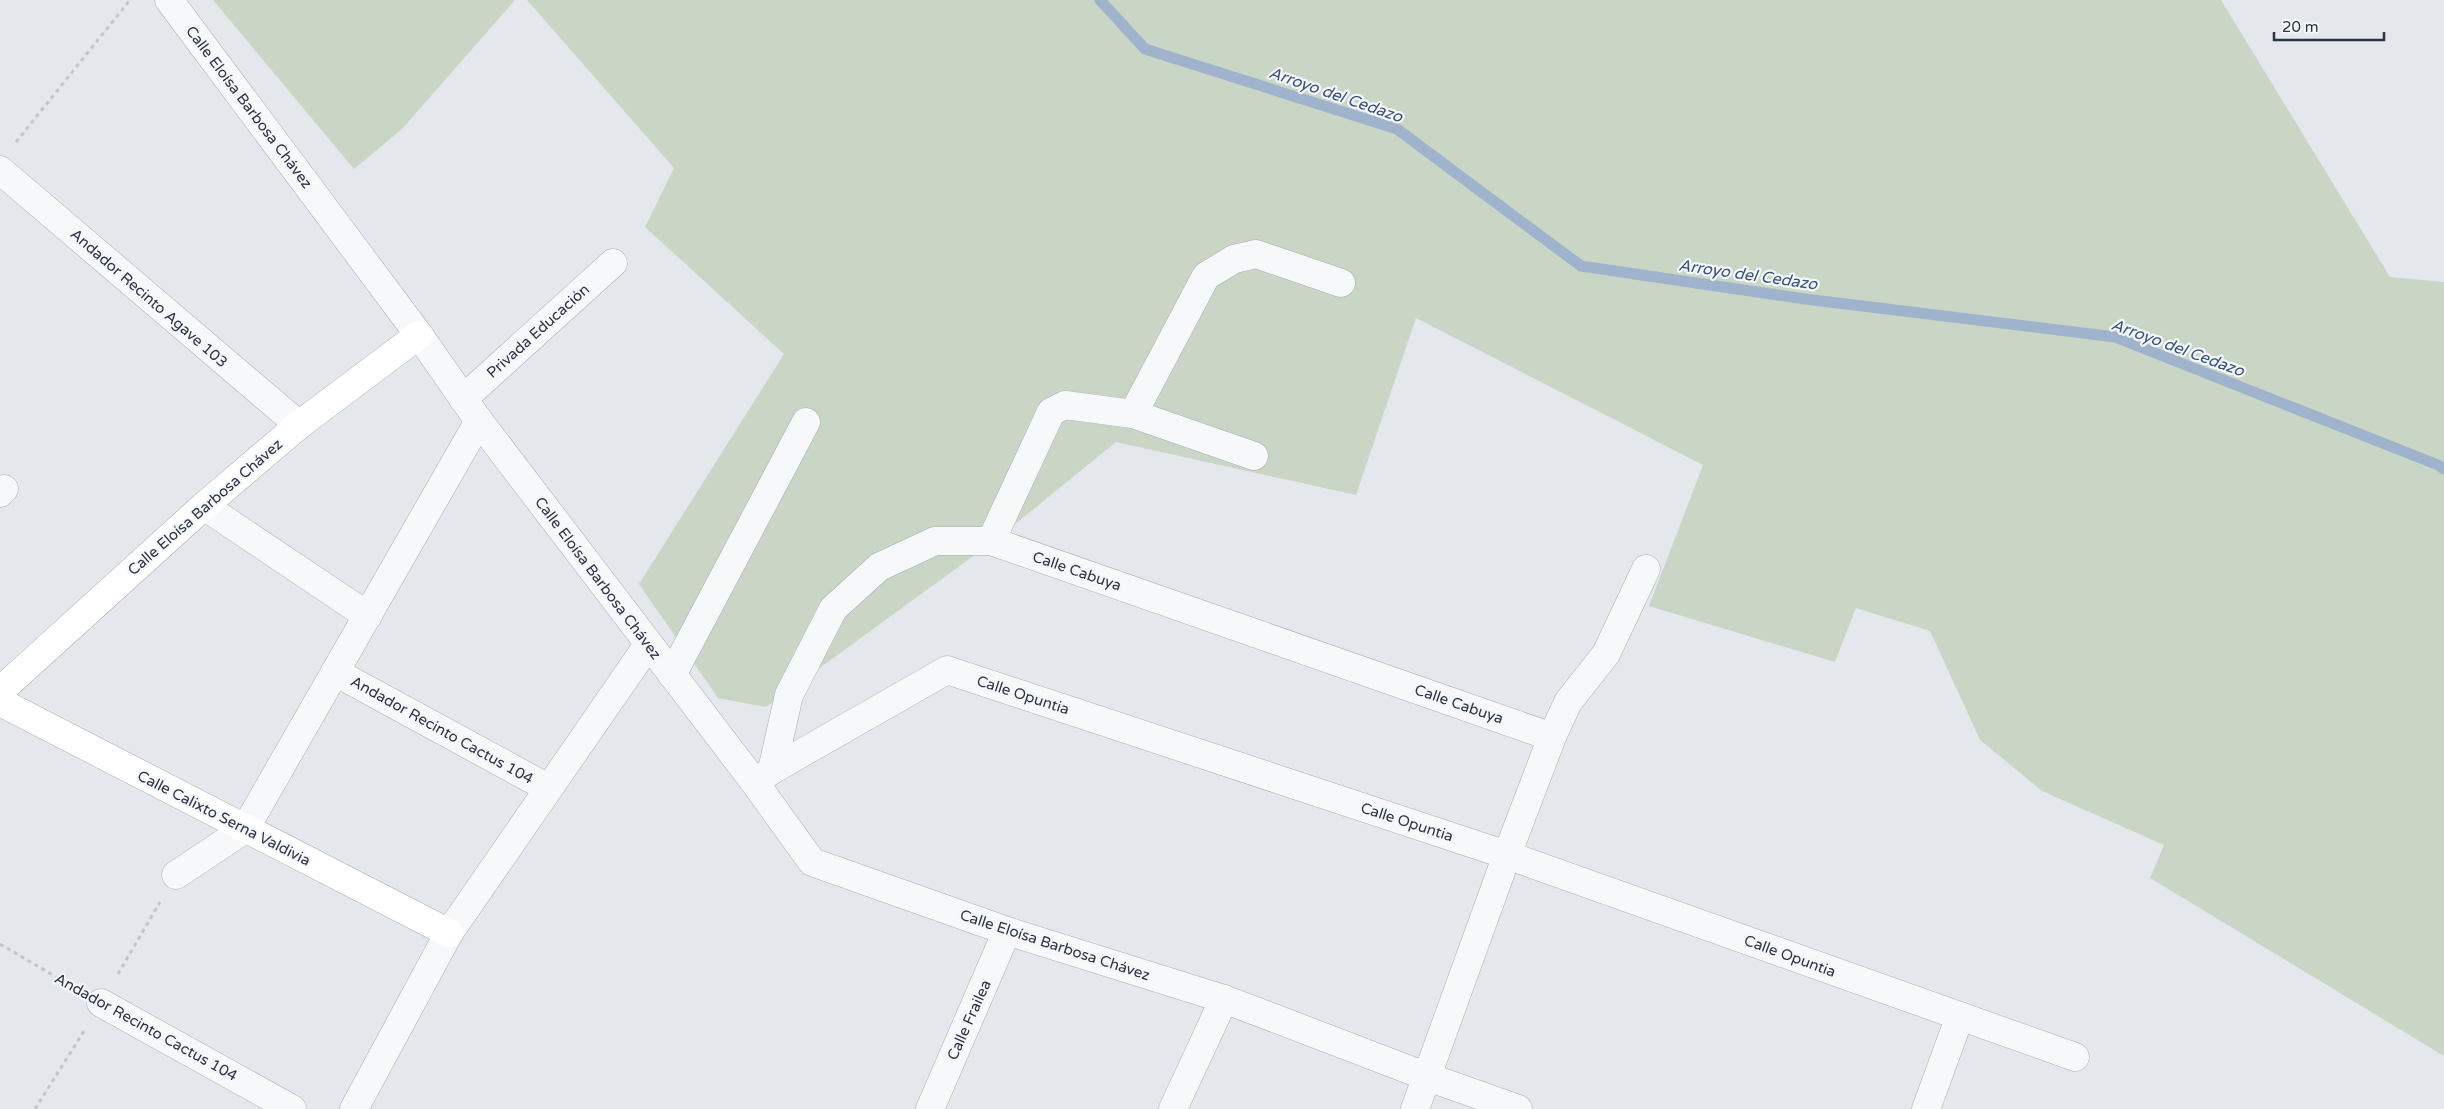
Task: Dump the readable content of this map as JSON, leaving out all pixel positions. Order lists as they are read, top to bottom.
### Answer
{
  "streets": {
    "street": [
      "Calle Eloísa Barbosa Chávez",
      "Andador Recinto Agave 103",
      "Privada Educación",
      "Calle Cabuya",
      "Calle Opuntia",
      "Andador Recinto Cactus 104",
      "Calle Calixto Serna Valdivia",
      "Calle Frailea"
    ]
  },
  "crossings": [
    ["Calle Eloísa Barbosa Chávez", "Andador Recinto Agave 103"],
    ["Calle Eloísa Barbosa Chávez", "Privada Educación"],
    ["Calle Eloísa Barbosa Chávez", "Calle Opuntia"],
    ["Calle Eloísa Barbosa Chávez", "Andador Recinto Cactus 104"],
    ["Calle Eloísa Barbosa Chávez", "Calle Frailea"],
    ["Andador Recinto Cactus 104", "Calle Calixto Serna Valdivia"]
  ],
  "water": ["Arroyo del Cedazo"],
  "scale_bar": "20 m"
}
